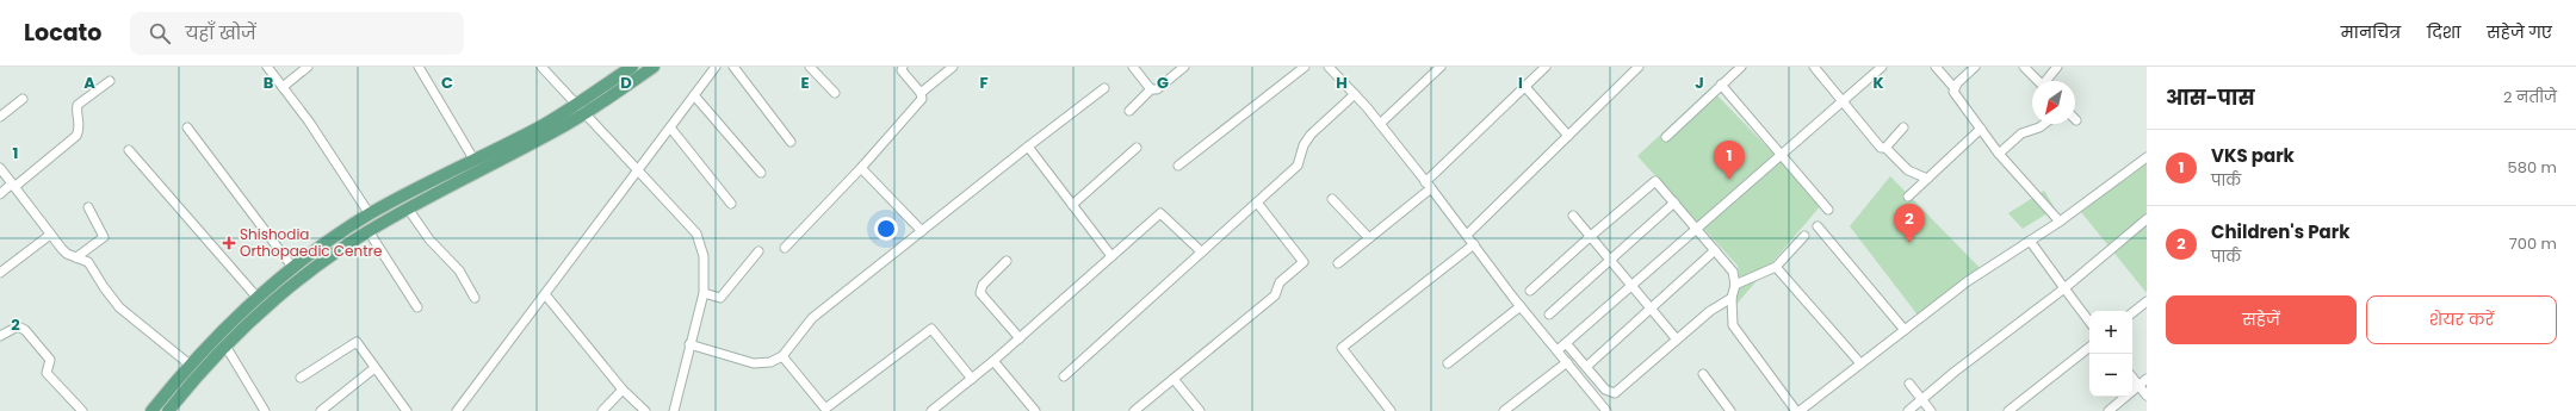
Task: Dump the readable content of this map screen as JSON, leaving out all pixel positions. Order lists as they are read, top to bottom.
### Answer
{
  "places": {
    "health": ["Shishodia Orthopaedic Centre"]
  },
  "north": "bottom left",
  "page": {
    "header": "Locato",
    "search": "यहाँ खोजें",
    "nav": ["मानचित्र", "दिशा", "सहेजे गए"],
    "heading": ["आस-पास", "2 नतीजे"],
    "list": [
      {
        "mark": "1",
        "name": "VKS park",
        "note": "पार्क",
        "value": "580 m"
      },
      {
        "mark": "2",
        "name": "Children's Park",
        "note": "पार्क",
        "value": "700 m"
      }
    ],
    "pins": ["1", "2"],
    "buttons": ["सहेजें", "शेयर करें"],
    "map_buttons": ["+", "−"]
  },
  "grid": {
    "columns": [
      "A",
      "B",
      "C",
      "D",
      "E",
      "F",
      "G",
      "H",
      "I",
      "J",
      "K"
    ],
    "rows": ["1", "2"]
  }
}
